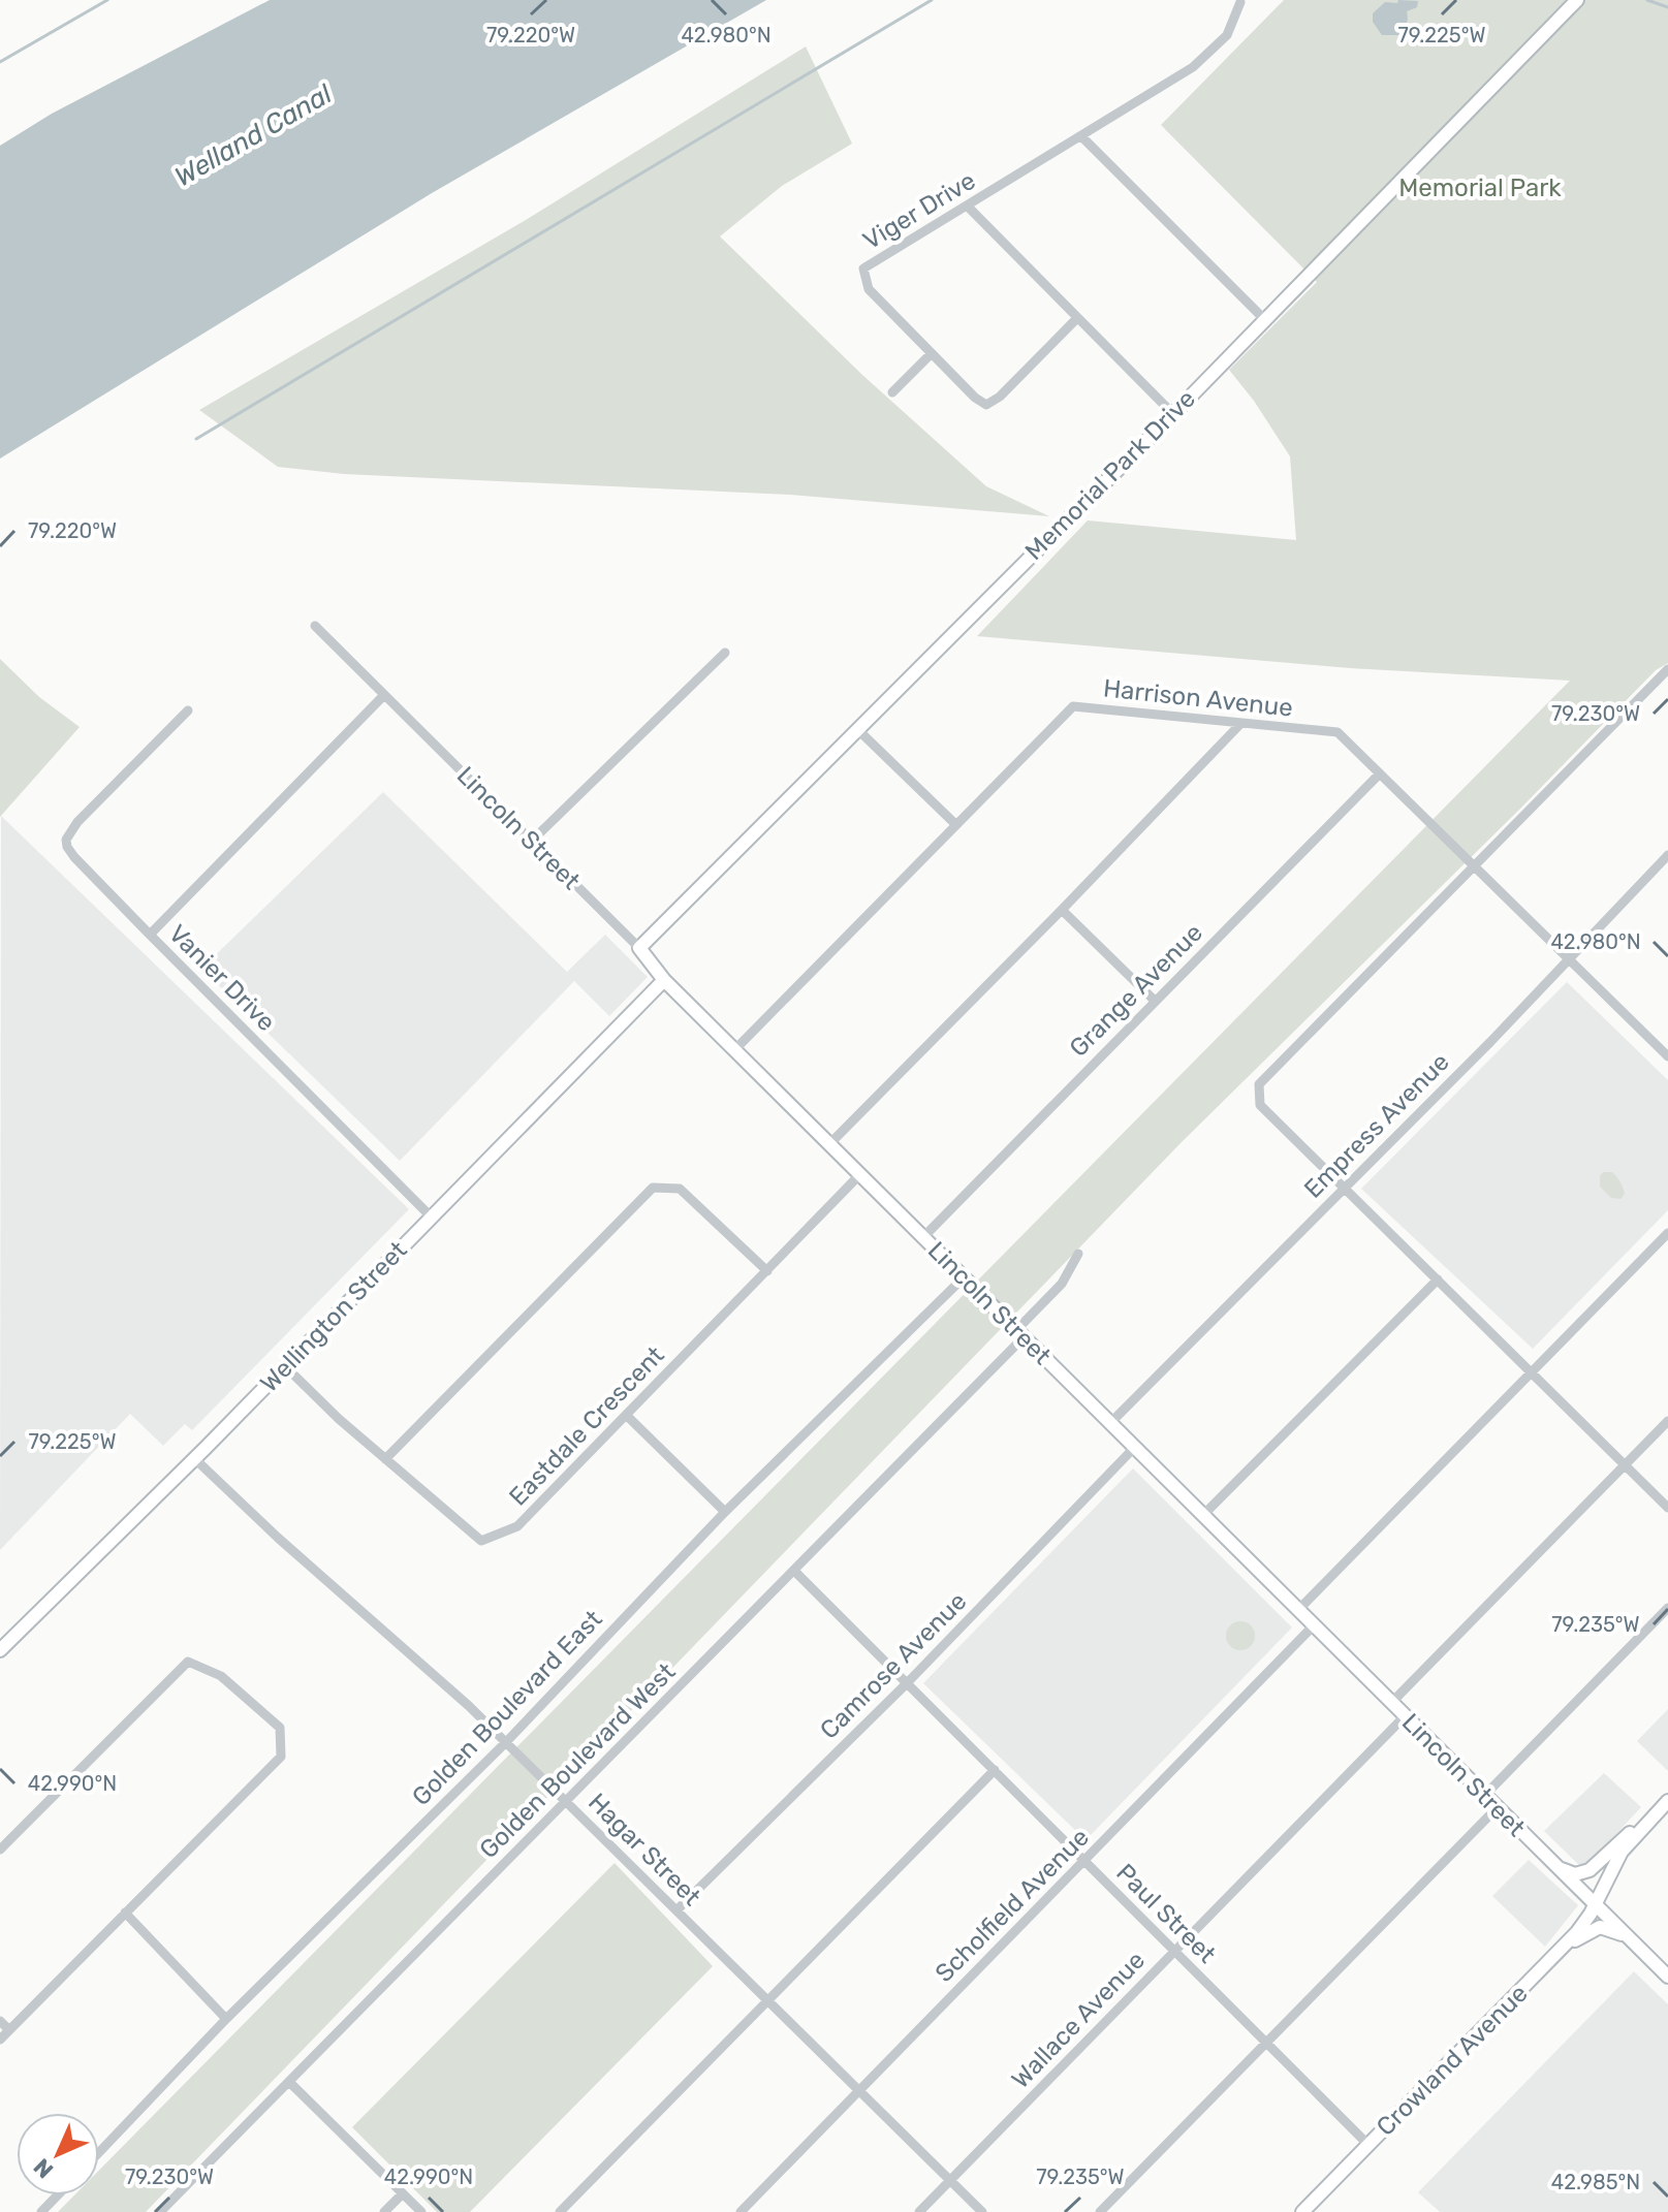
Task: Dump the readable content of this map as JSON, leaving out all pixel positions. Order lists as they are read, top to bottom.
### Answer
{
  "streets": {
    "main road": [
      "Memorial Park Drive",
      "Lincoln Street",
      "Wellington Street",
      "Crowland Avenue"
    ],
    "street": [
      "Viger Drive",
      "Harrison Avenue",
      "Vanier Drive",
      "Grange Avenue",
      "Empress Avenue",
      "Eastdale Crescent",
      "Camrose Avenue",
      "Golden Boulevard East",
      "Golden Boulevard West",
      "Hagar Street",
      "Scholfield Avenue",
      "Paul Street",
      "Wallace Avenue"
    ]
  },
  "crossings": [
    ["Memorial Park Drive", "Lincoln Street"],
    ["Harrison Avenue", "Lincoln Street"],
    ["Harrison Avenue", "Grange Avenue"],
    ["Harrison Avenue", "Empress Avenue"],
    ["Lincoln Street", "Vanier Drive"],
    ["Lincoln Street", "Grange Avenue"],
    ["Lincoln Street", "Empress Avenue"],
    ["Lincoln Street", "Wellington Street"],
    ["Lincoln Street", "Eastdale Crescent"],
    ["Lincoln Street", "Camrose Avenue"],
    ["Lincoln Street", "Golden Boulevard East"],
    ["Lincoln Street", "Golden Boulevard West"],
    ["Lincoln Street", "Scholfield Avenue"],
    ["Lincoln Street", "Wallace Avenue"],
    ["Lincoln Street", "Crowland Avenue"],
    ["Vanier Drive", "Wellington Street"],
    ["Wellington Street", "Eastdale Crescent"],
    ["Wellington Street", "Hagar Street"],
    ["Camrose Avenue", "Hagar Street"],
    ["Camrose Avenue", "Paul Street"],
    ["Golden Boulevard East", "Hagar Street"],
    ["Golden Boulevard West", "Hagar Street"],
    ["Golden Boulevard West", "Paul Street"],
    ["Hagar Street", "Scholfield Avenue"],
    ["Hagar Street", "Wallace Avenue"],
    ["Scholfield Avenue", "Paul Street"],
    ["Paul Street", "Wallace Avenue"],
    ["Paul Street", "Crowland Avenue"]
  ],
  "water": ["Welland Canal"],
  "parks": ["Memorial Park"],
  "north": "bottom left",
  "coordinates": [
    "79.220°W",
    "42.980°N",
    "79.225°W",
    "79.230°W",
    "79.235°W",
    "42.990°N",
    "42.985°N"
  ]
}
